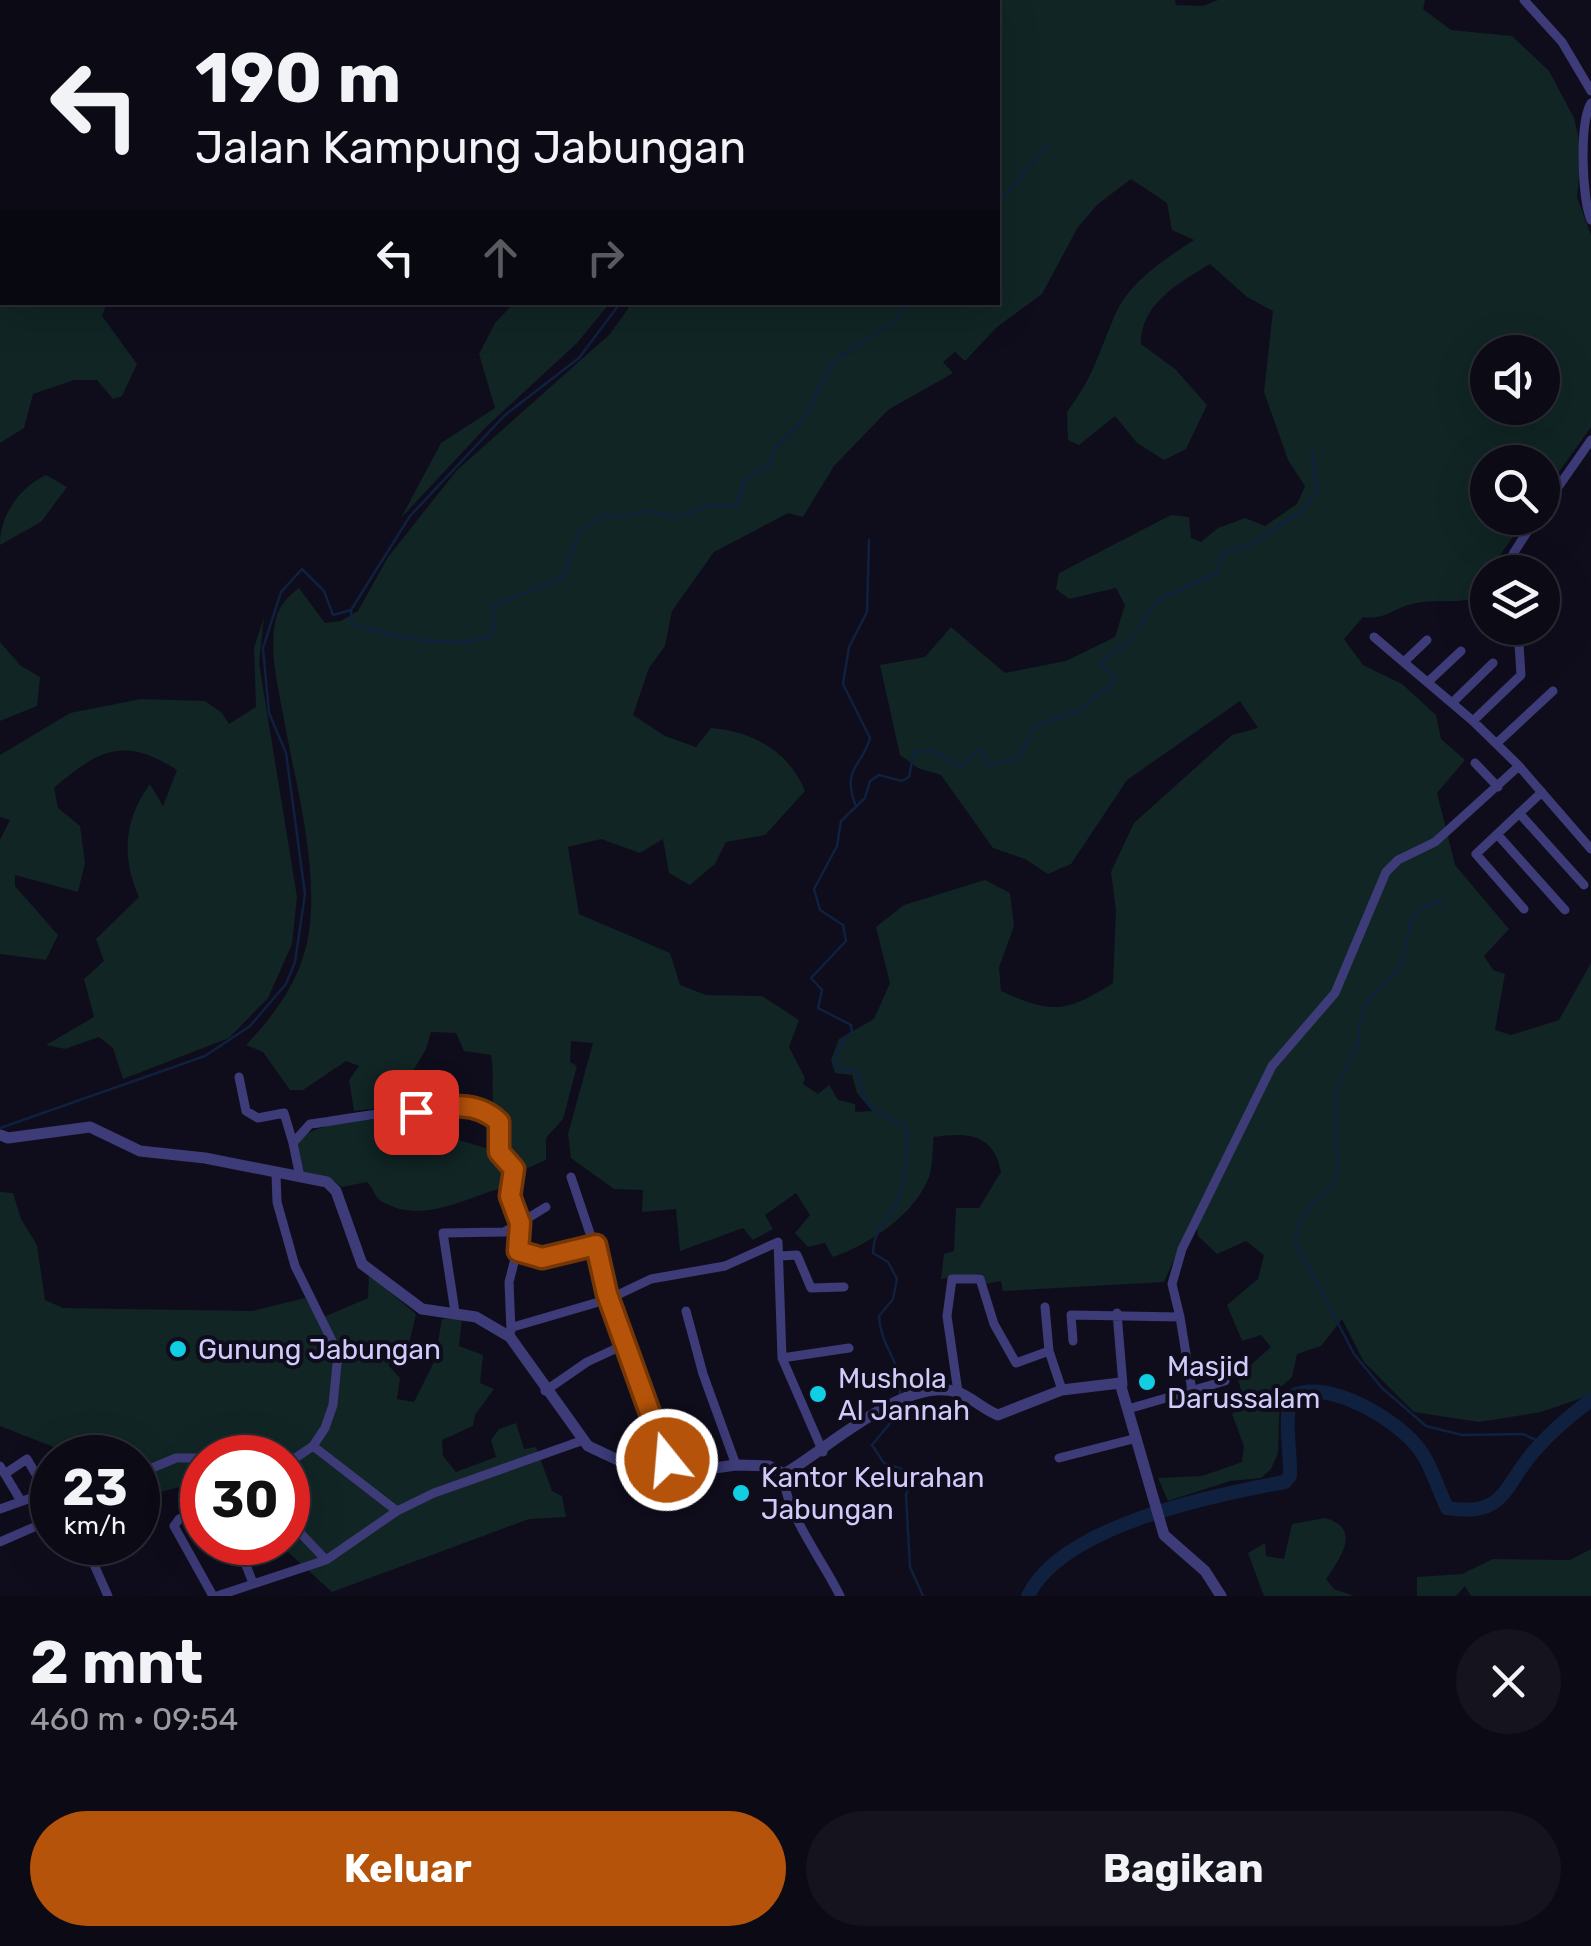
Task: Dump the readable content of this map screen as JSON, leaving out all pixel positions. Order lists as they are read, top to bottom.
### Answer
{
  "places": [
    "Gunung Jabungan",
    "Masjid Darussalam",
    "Mushola Al Jannah",
    "Kantor Kelurahan Jabungan"
  ],
  "page": {
    "turn": ["190 m", "Jalan Kampung Jabungan"],
    "speed": "23 km/h",
    "limit": "30",
    "heading": ["2 mnt", "460 m · 09:54"],
    "buttons": ["Keluar", "Bagikan"]
  }
}
